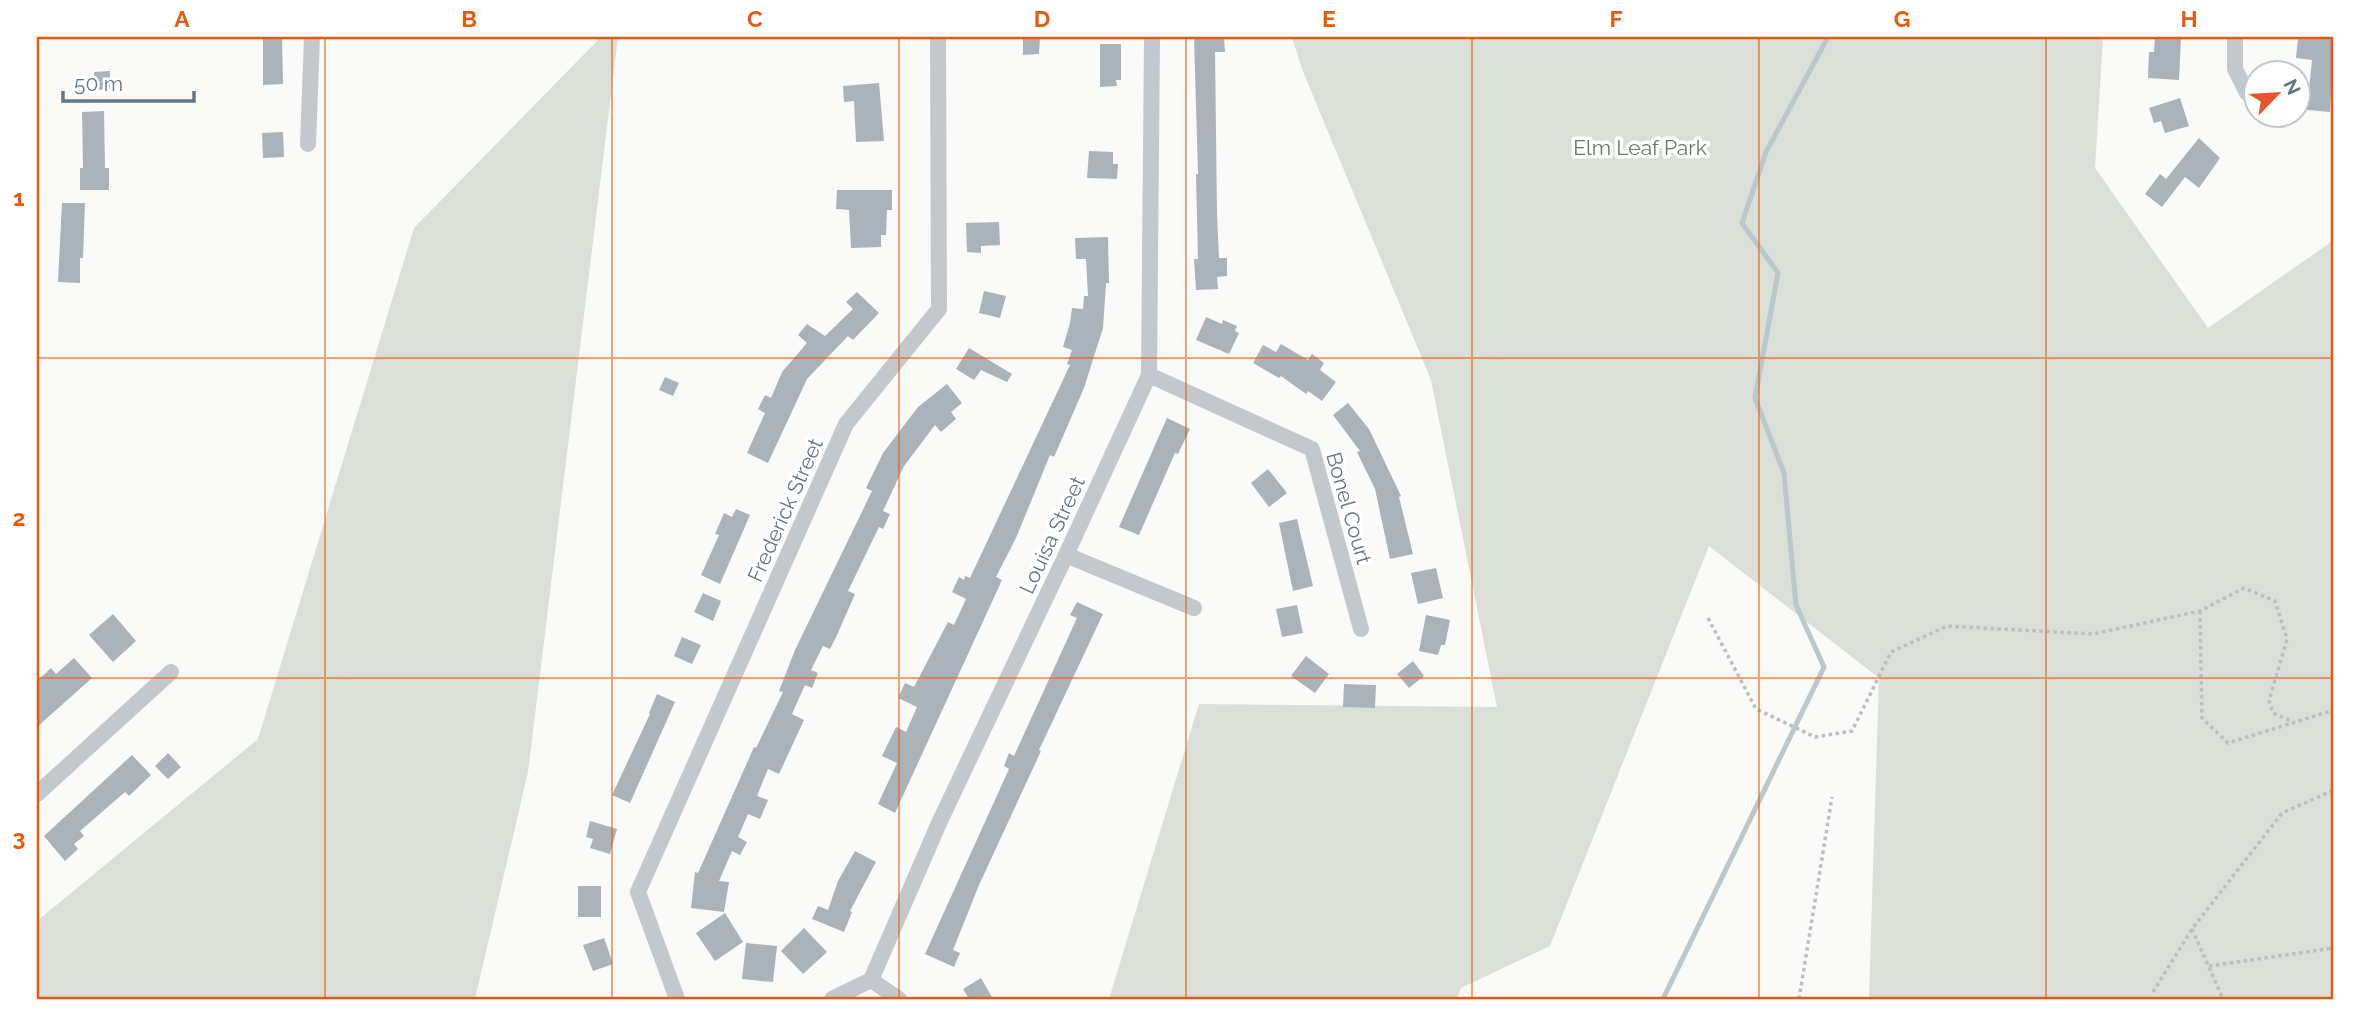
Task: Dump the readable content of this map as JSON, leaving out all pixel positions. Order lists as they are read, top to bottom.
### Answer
{
  "streets": {
    "street": ["Bonel Court", "Frederick Street", "Louisa Street"]
  },
  "crossings": [
    ["Bonel Court", "Louisa Street"]
  ],
  "parks": ["Elm Leaf Park"],
  "scale_bar": "50 m",
  "north": "top right",
  "grid": {
    "columns": [
      "A",
      "B",
      "C",
      "D",
      "E",
      "F",
      "G",
      "H"
    ],
    "rows": ["1", "2", "3"]
  }
}
